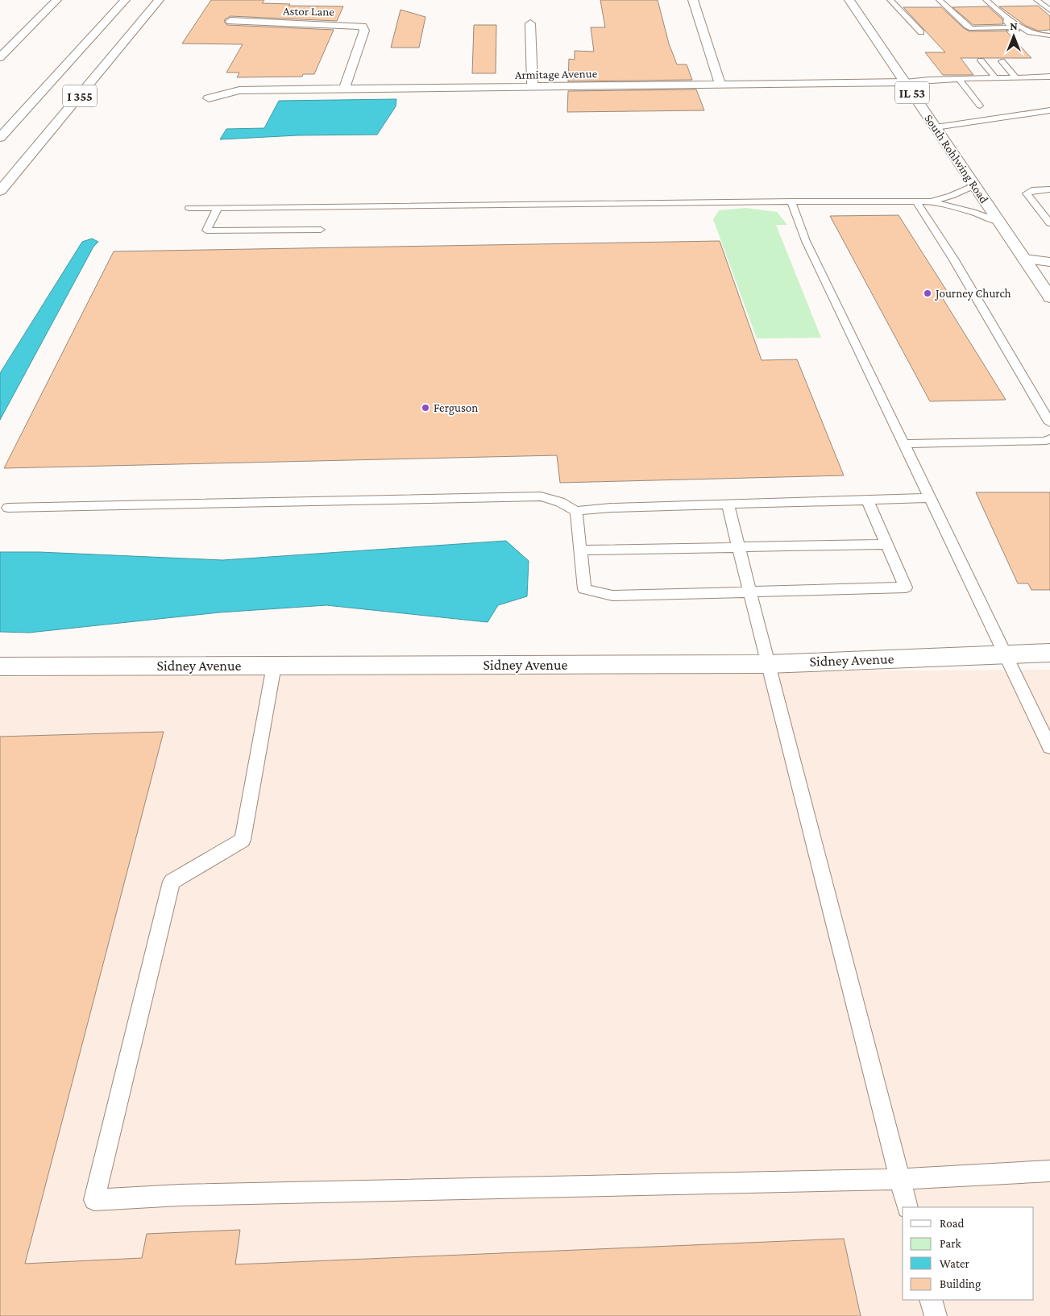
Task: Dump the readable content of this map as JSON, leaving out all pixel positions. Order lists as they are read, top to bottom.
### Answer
{
  "streets": {
    "main road": [
      "Astor Lane",
      "Armitage Avenue",
      "IL 53",
      "I 355",
      "South Rohlwing Road",
      "Sidney Avenue"
    ]
  },
  "crossings": [
    ["Astor Lane", "Armitage Avenue"],
    ["Armitage Avenue", "South Rohlwing Road"]
  ],
  "places": ["Journey Church", "Ferguson"],
  "legend": [
    "Road",
    "Park",
    "Water",
    "Building"
  ],
  "north": "top"
}
